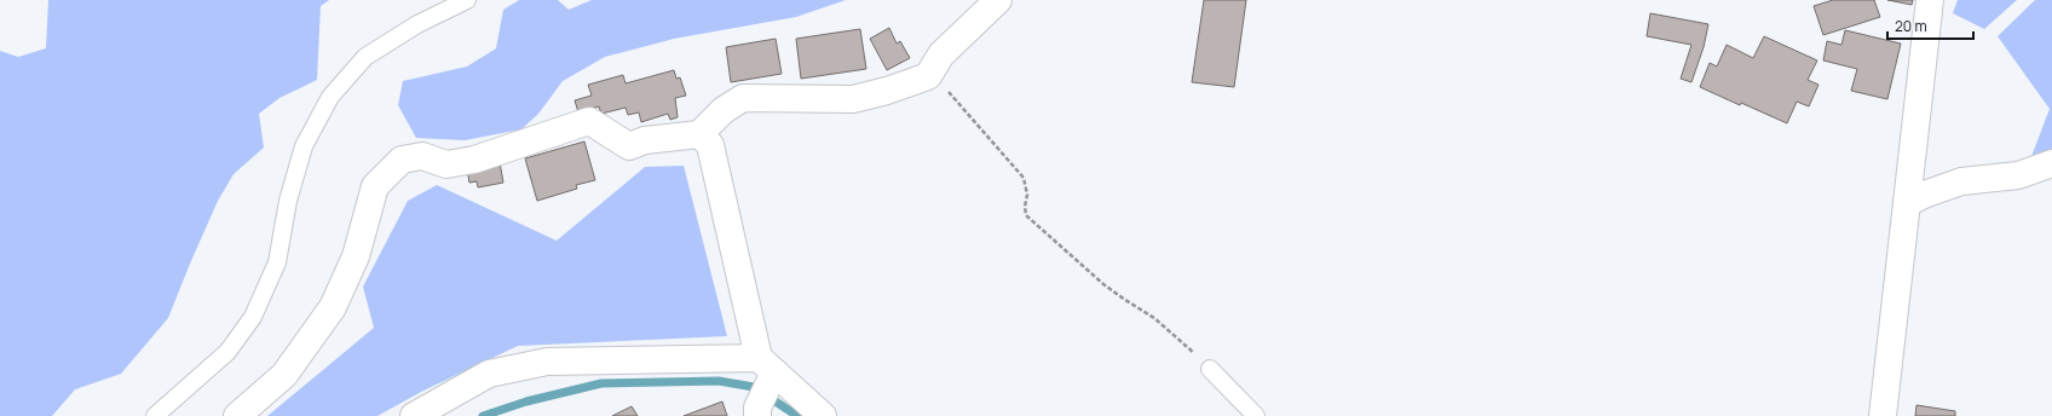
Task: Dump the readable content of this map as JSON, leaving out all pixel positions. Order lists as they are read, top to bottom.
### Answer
{
  "scale_bar": "20 m"
}
